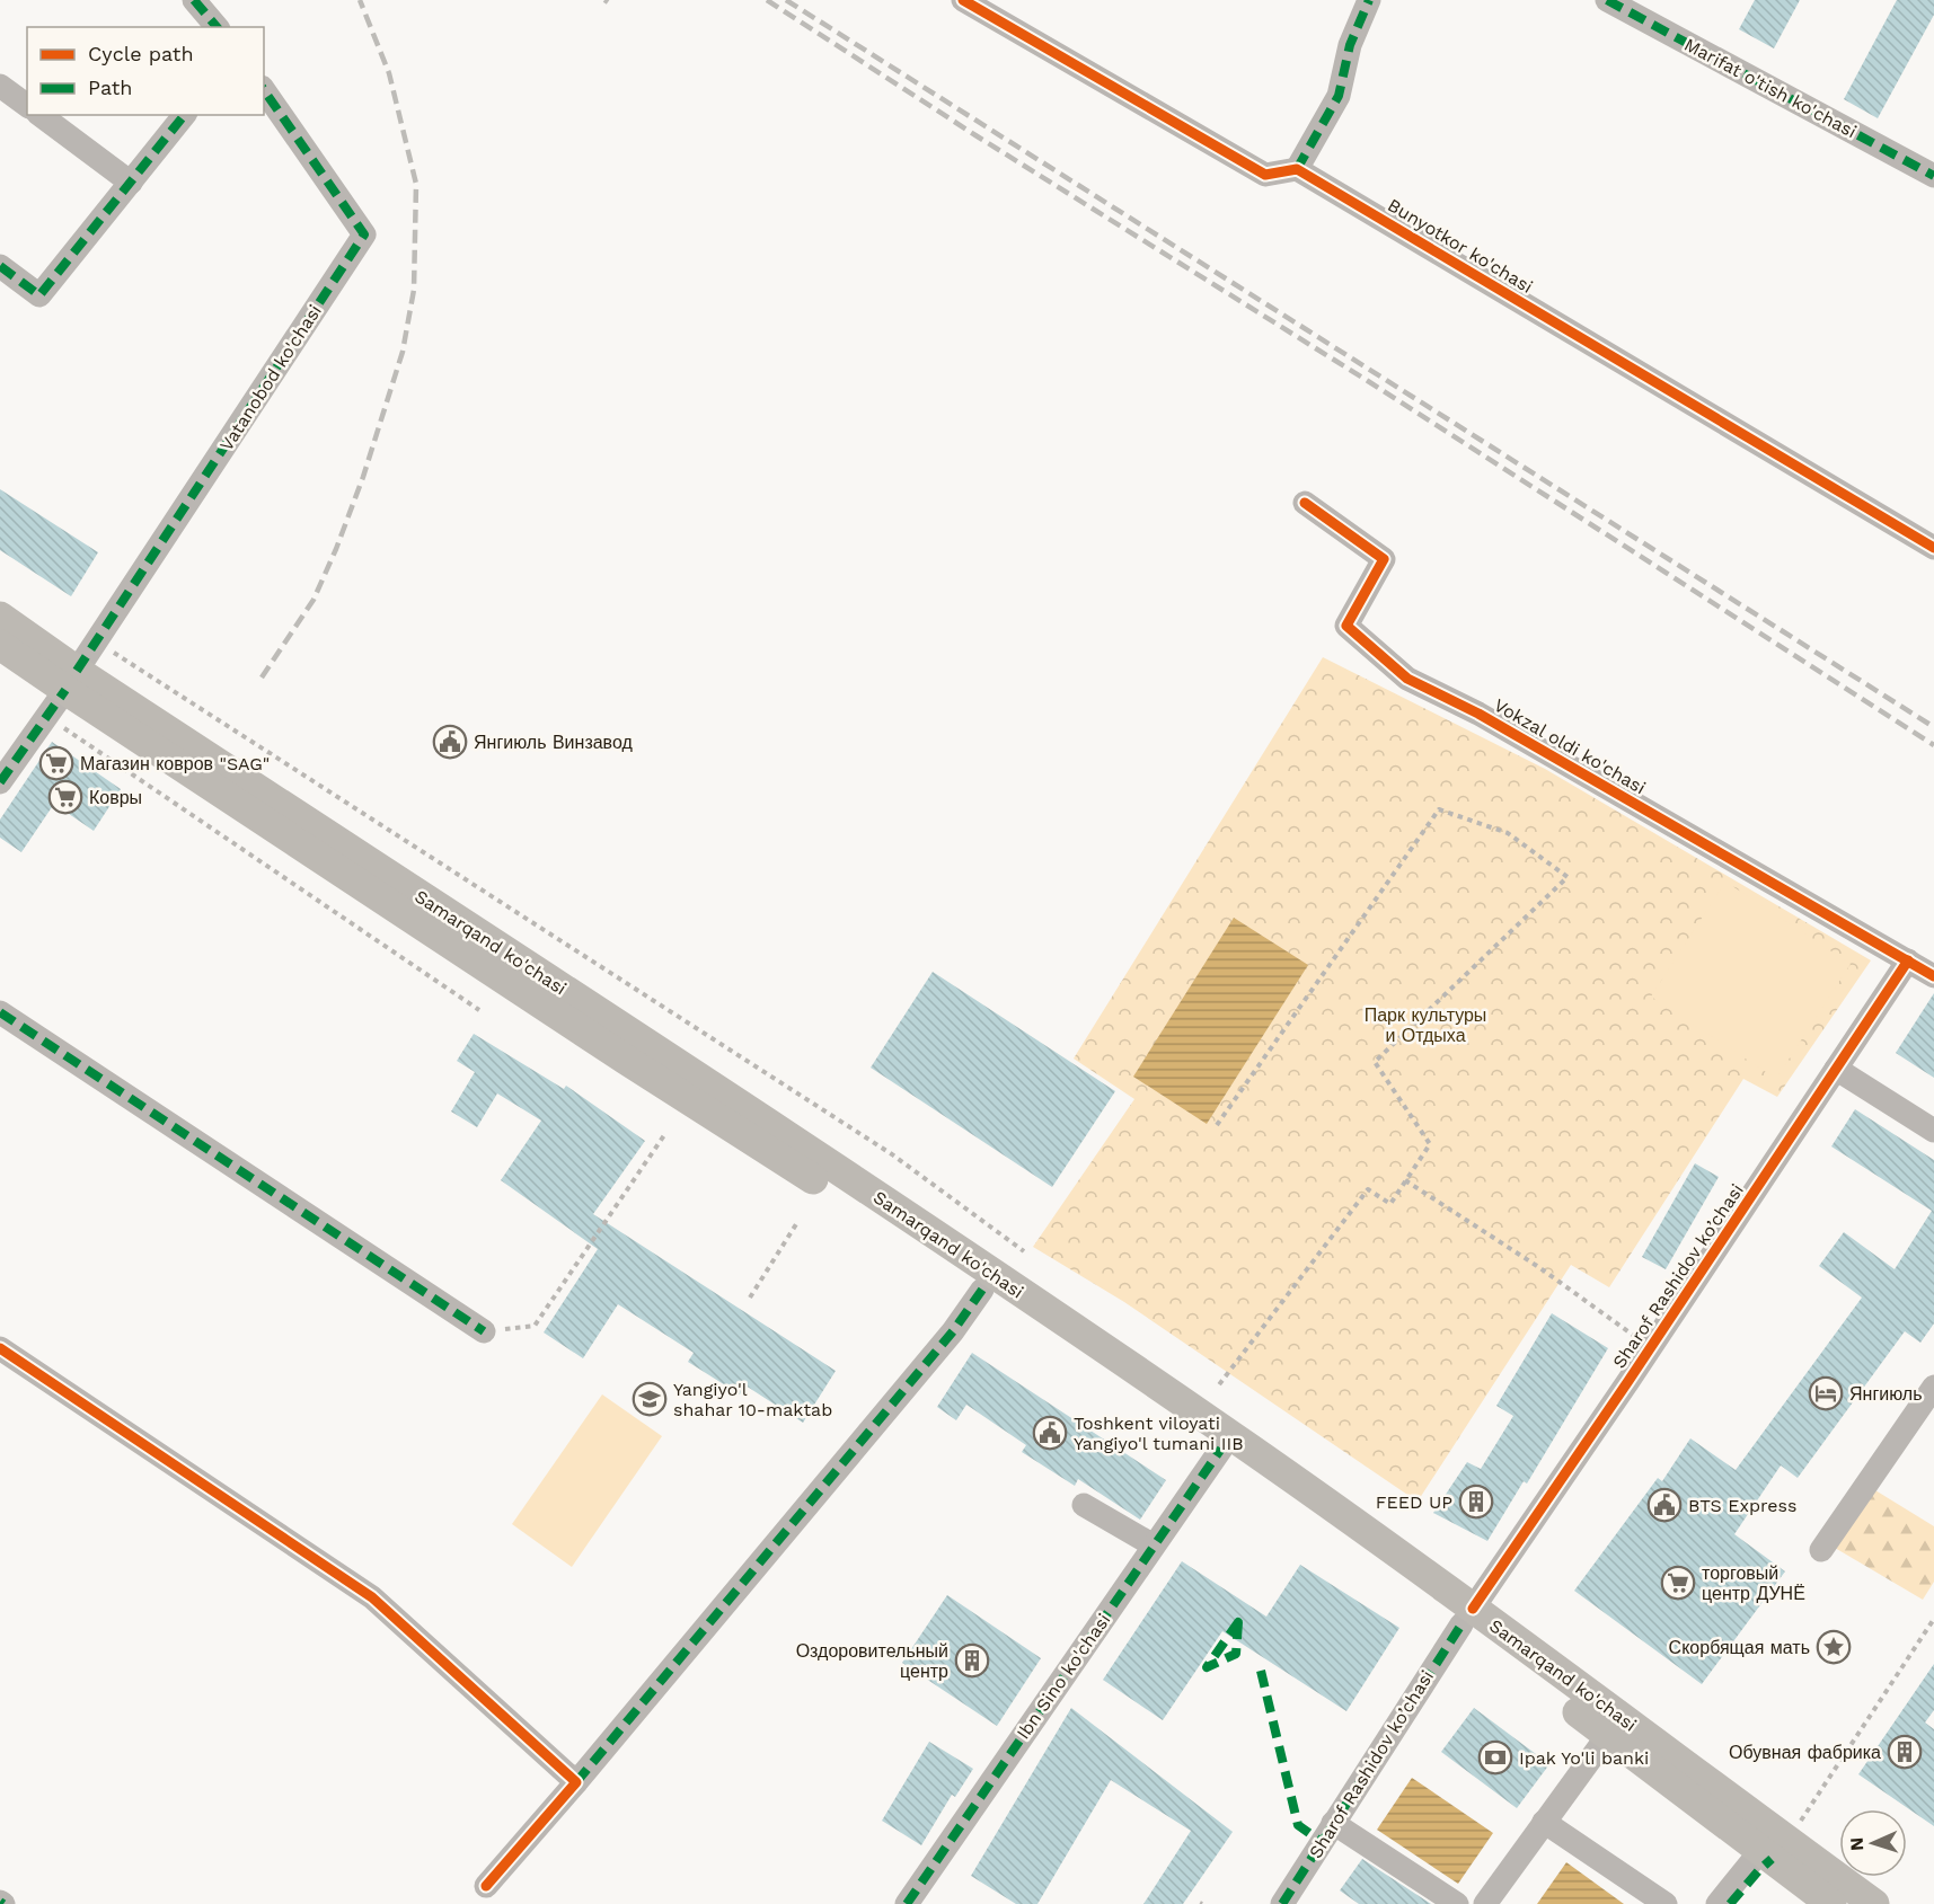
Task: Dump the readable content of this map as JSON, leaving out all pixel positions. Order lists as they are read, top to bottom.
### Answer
{
  "streets": {
    "main road": ["Samarqand ko'chasi"],
    "street": [
      "Marifat o'tish ko'chasi",
      "Bunyotkor ko'chasi",
      "Vatanobod ko'chasi",
      "Vokzal oldi ko'chasi",
      "Sharof Rashidov ko’chasi",
      "Ibn Sino ko'chasi"
    ]
  },
  "crossings": [
    ["Vatanobod ko'chasi", "Samarqand ko'chasi"],
    ["Vokzal oldi ko'chasi", "Sharof Rashidov ko’chasi"],
    ["Samarqand ko'chasi", "Sharof Rashidov ko’chasi"],
    ["Samarqand ko'chasi", "Ibn Sino ko'chasi"]
  ],
  "parks": ["Парк культуры и Отдыха"],
  "places": {
    "public building": ["Янгиюль Винзавод", "Toshkent viloyati Yangiyo'l tumani IIB", "BTS Express"],
    "supermarket": ["Магазин ковров \"SAG\"", "Ковры", "торговый центр ДУНЁ"],
    "hotel": ["Янгиюль"],
    "school or university": ["Yangiyo'l shahar 10-maktab"],
    "building": ["FEED UP", "Оздоровительный центр", "Обувная фабрика"],
    "place": ["Скорбящая мать"],
    "bank": ["Ipak Yo'li banki"]
  },
  "legend": ["Cycle path", "Path"],
  "north": "left"
}
